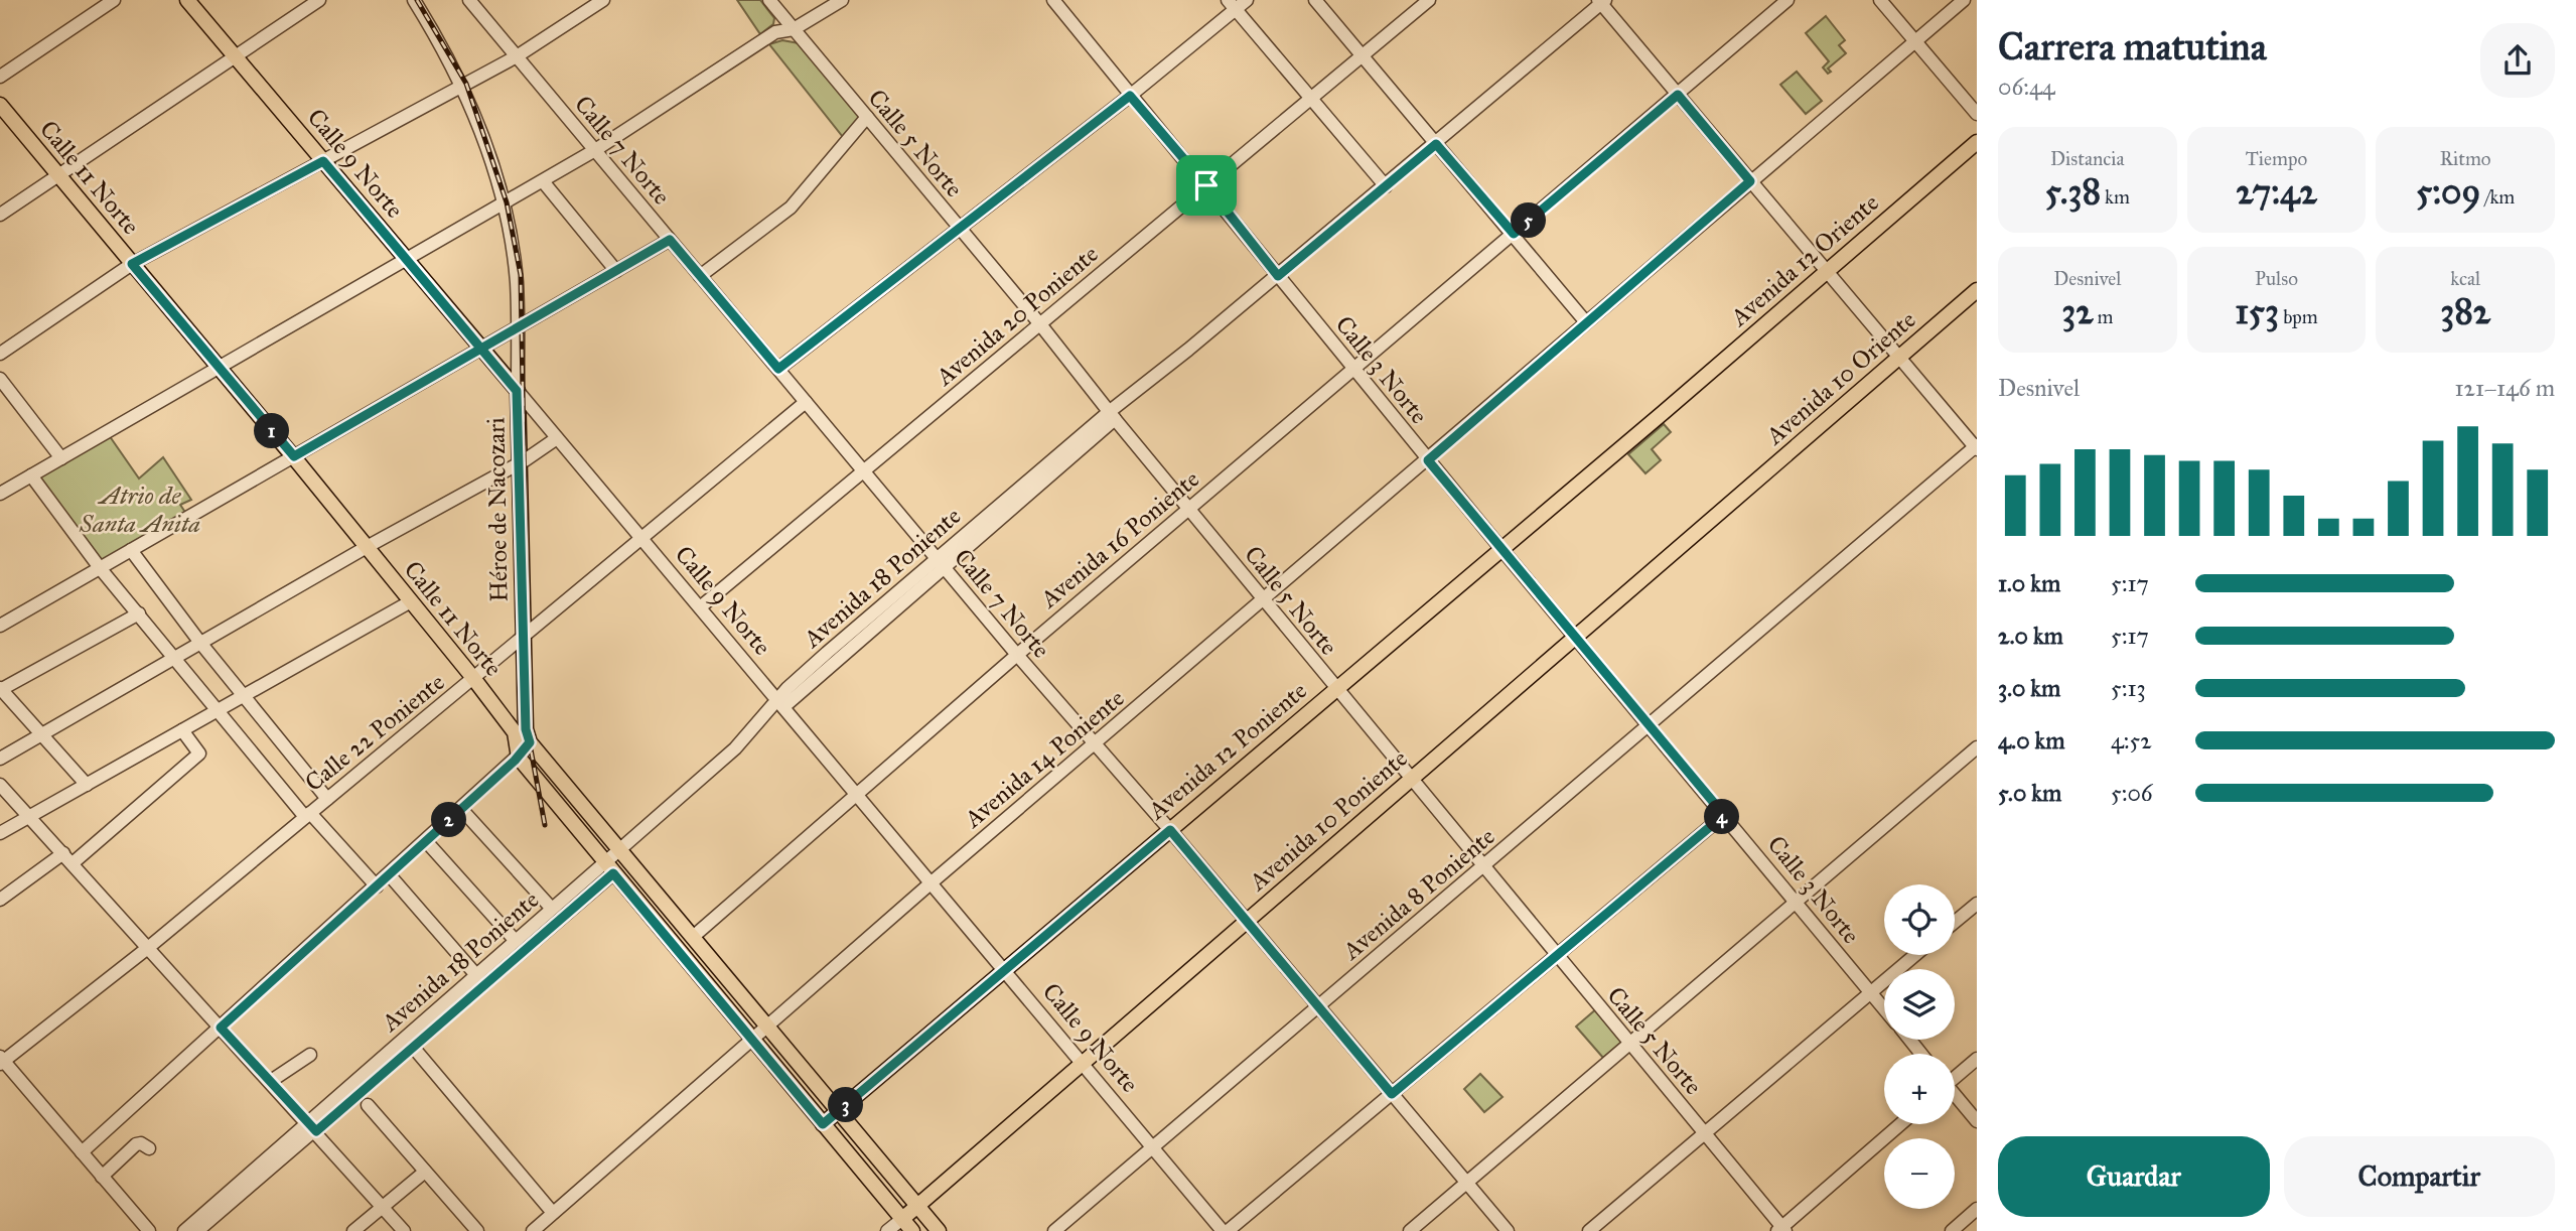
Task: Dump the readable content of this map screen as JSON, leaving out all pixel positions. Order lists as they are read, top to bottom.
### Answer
{
  "streets": {
    "main road": [
      "Calle 9 Norte",
      "Calle 11 Norte",
      "Avenida 12 Oriente",
      "Avenida 10 Oriente",
      "Héroe de Nacozari",
      "Avenida 12 Poniente",
      "Avenida 10 Poniente"
    ],
    "street": [
      "Calle 5 Norte",
      "Calle 7 Norte",
      "Avenida 20 Poniente",
      "Calle 3 Norte",
      "Avenida 16 Poniente",
      "Avenida 18 Poniente",
      "Calle 22 Poniente",
      "Avenida 14 Poniente",
      "Avenida 8 Poniente"
    ]
  },
  "crossings": [
    ["Calle 5 Norte", "Avenida 20 Poniente"],
    ["Calle 5 Norte", "Avenida 16 Poniente"],
    ["Calle 5 Norte", "Avenida 18 Poniente"],
    ["Calle 5 Norte", "Avenida 12 Poniente"],
    ["Calle 5 Norte", "Avenida 14 Poniente"],
    ["Calle 5 Norte", "Avenida 10 Poniente"],
    ["Calle 5 Norte", "Avenida 8 Poniente"],
    ["Calle 7 Norte", "Avenida 20 Poniente"],
    ["Calle 7 Norte", "Avenida 16 Poniente"],
    ["Calle 7 Norte", "Avenida 18 Poniente"],
    ["Calle 7 Norte", "Calle 22 Poniente"],
    ["Calle 7 Norte", "Avenida 12 Poniente"],
    ["Calle 7 Norte", "Avenida 14 Poniente"],
    ["Calle 7 Norte", "Avenida 10 Poniente"],
    ["Calle 7 Norte", "Avenida 8 Poniente"],
    ["Calle 9 Norte", "Avenida 20 Poniente"],
    ["Calle 9 Norte", "Héroe de Nacozari"],
    ["Calle 9 Norte", "Avenida 16 Poniente"],
    ["Calle 9 Norte", "Avenida 18 Poniente"],
    ["Calle 9 Norte", "Calle 22 Poniente"],
    ["Calle 9 Norte", "Avenida 12 Poniente"],
    ["Calle 9 Norte", "Avenida 14 Poniente"],
    ["Calle 9 Norte", "Avenida 10 Poniente"],
    ["Calle 9 Norte", "Avenida 8 Poniente"],
    ["Calle 11 Norte", "Avenida 18 Poniente"],
    ["Calle 11 Norte", "Calle 22 Poniente"],
    ["Calle 11 Norte", "Avenida 12 Poniente"],
    ["Calle 11 Norte", "Avenida 14 Poniente"],
    ["Calle 11 Norte", "Avenida 10 Poniente"],
    ["Avenida 12 Oriente", "Avenida 12 Poniente"],
    ["Avenida 20 Poniente", "Calle 3 Norte"],
    ["Calle 3 Norte", "Avenida 16 Poniente"],
    ["Calle 3 Norte", "Avenida 18 Poniente"],
    ["Calle 3 Norte", "Avenida 12 Poniente"],
    ["Calle 3 Norte", "Avenida 14 Poniente"],
    ["Calle 3 Norte", "Avenida 10 Poniente"],
    ["Calle 3 Norte", "Avenida 8 Poniente"],
    ["Avenida 10 Oriente", "Avenida 10 Poniente"],
    ["Héroe de Nacozari", "Calle 22 Poniente"]
  ],
  "parks": ["Atrio de Santa Anita"],
  "page": {
    "heading": ["Carrera matutina", "06:44"],
    "stats": [
      ["Distancia", "5.38 km"],
      ["Tiempo", "27:42"],
      ["Ritmo", "5:09 /km"],
      ["Desnivel", "32 m"],
      ["Pulso", "153 bpm"],
      ["kcal", "382"]
    ],
    "pins": [
      "5",
      "1",
      "4",
      "2",
      "3"
    ],
    "chart": ["Desnivel", "121–146 m"],
    "list": [
      {
        "name": "1.0 km",
        "note": "5:17"
      },
      {
        "name": "2.0 km",
        "note": "5:17"
      },
      {
        "name": "3.0 km",
        "note": "5:13"
      },
      {
        "name": "4.0 km",
        "note": "4:52"
      },
      {
        "name": "5.0 km",
        "note": "5:06"
      }
    ],
    "map_buttons": ["+", "−"],
    "buttons": ["Guardar", "Compartir"]
  }
}
